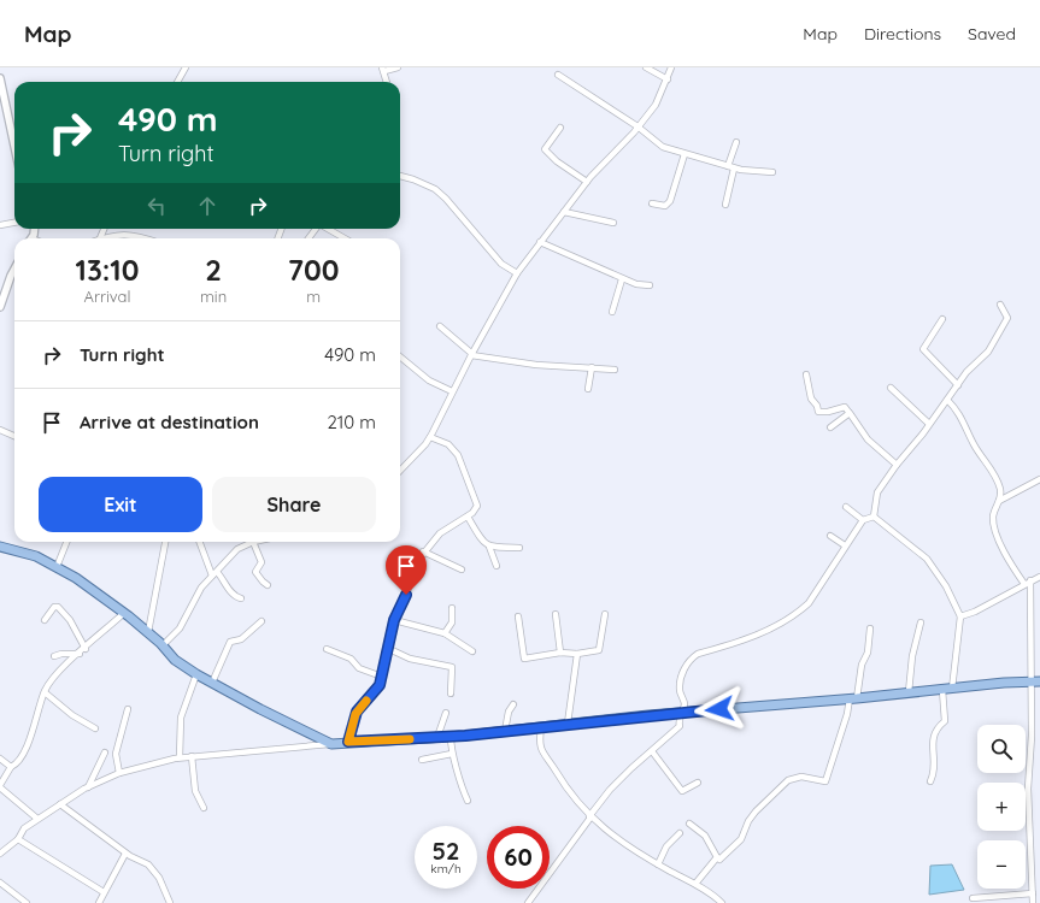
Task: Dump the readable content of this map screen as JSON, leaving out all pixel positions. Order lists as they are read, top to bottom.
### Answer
{
  "page": {
    "header": "Map",
    "nav": ["Map", "Directions", "Saved"],
    "turn": ["490 m", "Turn right"],
    "eta": [
      "13:10",
      "Arrival",
      "2",
      "min",
      "700",
      "m"
    ],
    "list": [
      {
        "name": "Turn right",
        "value": "490 m"
      },
      {
        "name": "Arrive at destination",
        "value": "210 m"
      }
    ],
    "buttons": ["Exit", "Share"],
    "map_buttons": ["+", "−"],
    "speed": "52 km/h",
    "limit": "60"
  }
}
